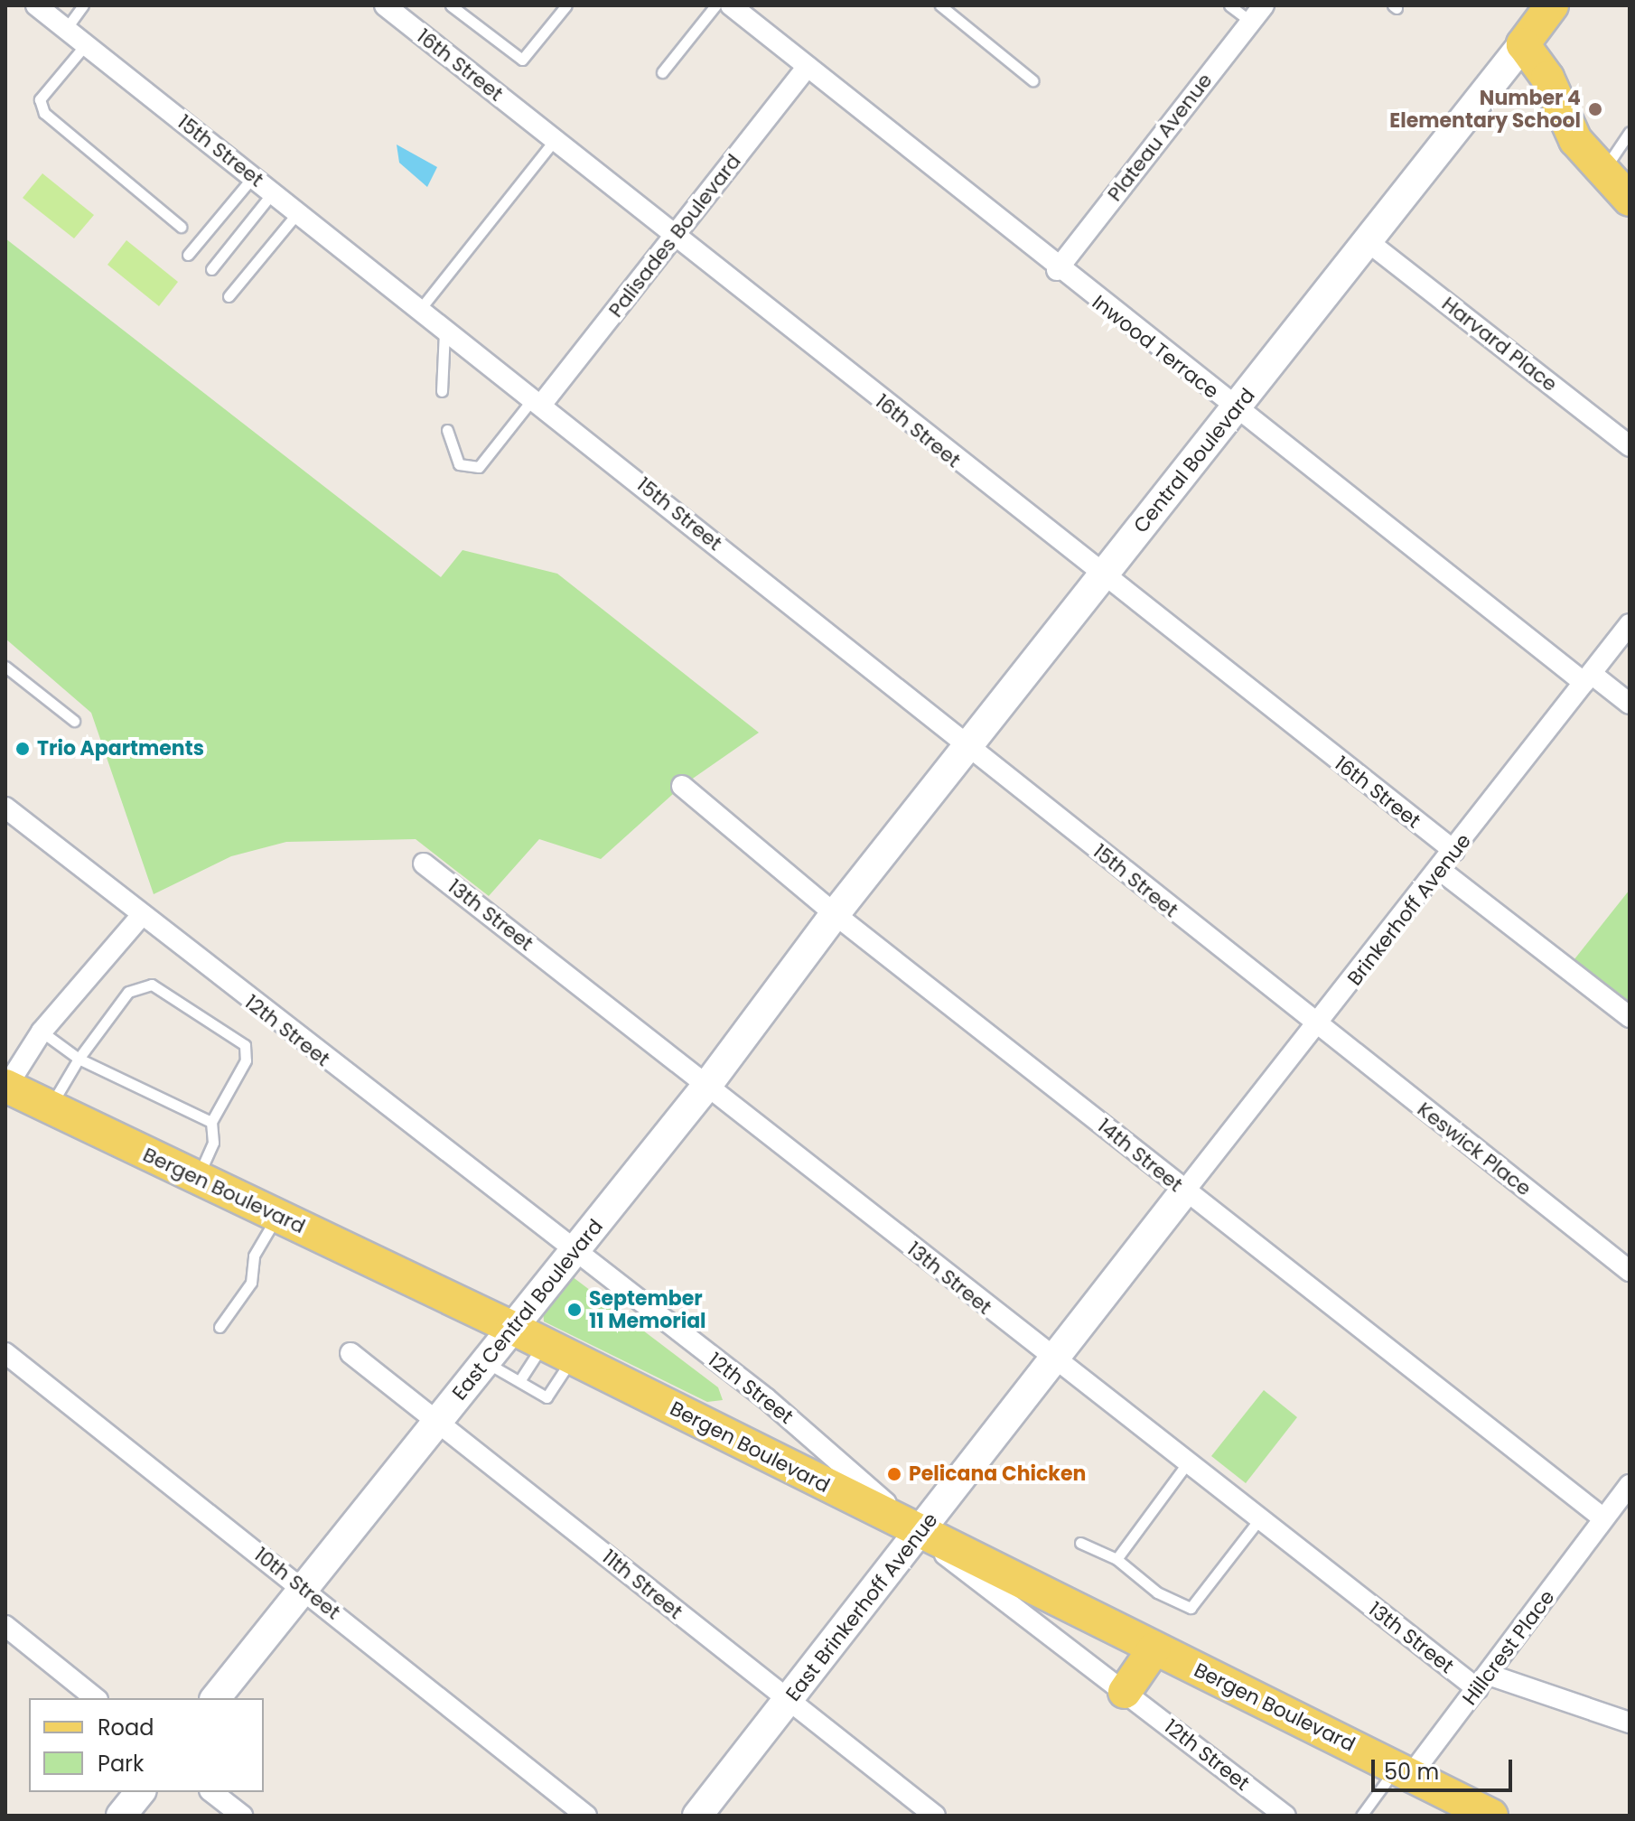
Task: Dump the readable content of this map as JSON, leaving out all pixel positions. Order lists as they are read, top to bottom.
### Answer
{
  "streets": {
    "main road": [
      "Central Boulevard",
      "Bergen Boulevard",
      "East Central Boulevard",
      "East Brinkerhoff Avenue"
    ],
    "street": [
      "16th Street",
      "Plateau Avenue",
      "15th Street",
      "Palisades Boulevard",
      "Harvard Place",
      "Inwood Terrace",
      "Brinkerhoff Avenue",
      "13th Street",
      "12th Street",
      "Keswick Place",
      "14th Street",
      "10th Street",
      "11th Street",
      "Hillcrest Place"
    ]
  },
  "crossings": [
    ["16th Street", "Palisades Boulevard"],
    ["16th Street", "Central Boulevard"],
    ["16th Street", "Brinkerhoff Avenue"],
    ["Plateau Avenue", "Inwood Terrace"],
    ["15th Street", "Palisades Boulevard"],
    ["15th Street", "Central Boulevard"],
    ["15th Street", "Brinkerhoff Avenue"],
    ["15th Street", "Keswick Place"],
    ["Palisades Boulevard", "Inwood Terrace"],
    ["Harvard Place", "Central Boulevard"],
    ["Inwood Terrace", "Central Boulevard"],
    ["Inwood Terrace", "Brinkerhoff Avenue"],
    ["Central Boulevard", "14th Street"],
    ["Central Boulevard", "East Central Boulevard"],
    ["Brinkerhoff Avenue", "Keswick Place"],
    ["Brinkerhoff Avenue", "14th Street"],
    ["Brinkerhoff Avenue", "East Brinkerhoff Avenue"],
    ["13th Street", "East Central Boulevard"],
    ["13th Street", "East Brinkerhoff Avenue"],
    ["13th Street", "Hillcrest Place"],
    ["12th Street", "Bergen Boulevard"],
    ["12th Street", "East Central Boulevard"],
    ["12th Street", "East Brinkerhoff Avenue"],
    ["14th Street", "East Central Boulevard"],
    ["14th Street", "East Brinkerhoff Avenue"],
    ["14th Street", "Hillcrest Place"],
    ["Bergen Boulevard", "East Central Boulevard"],
    ["Bergen Boulevard", "East Brinkerhoff Avenue"],
    ["Bergen Boulevard", "Hillcrest Place"],
    ["East Central Boulevard", "10th Street"],
    ["East Central Boulevard", "11th Street"],
    ["11th Street", "East Brinkerhoff Avenue"]
  ],
  "places": [
    "Number 4 Elementary School",
    "Trio Apartments",
    "September 11 Memorial",
    "Pelicana Chicken"
  ],
  "legend": ["Road", "Park"],
  "scale_bar": "50 m"
}
